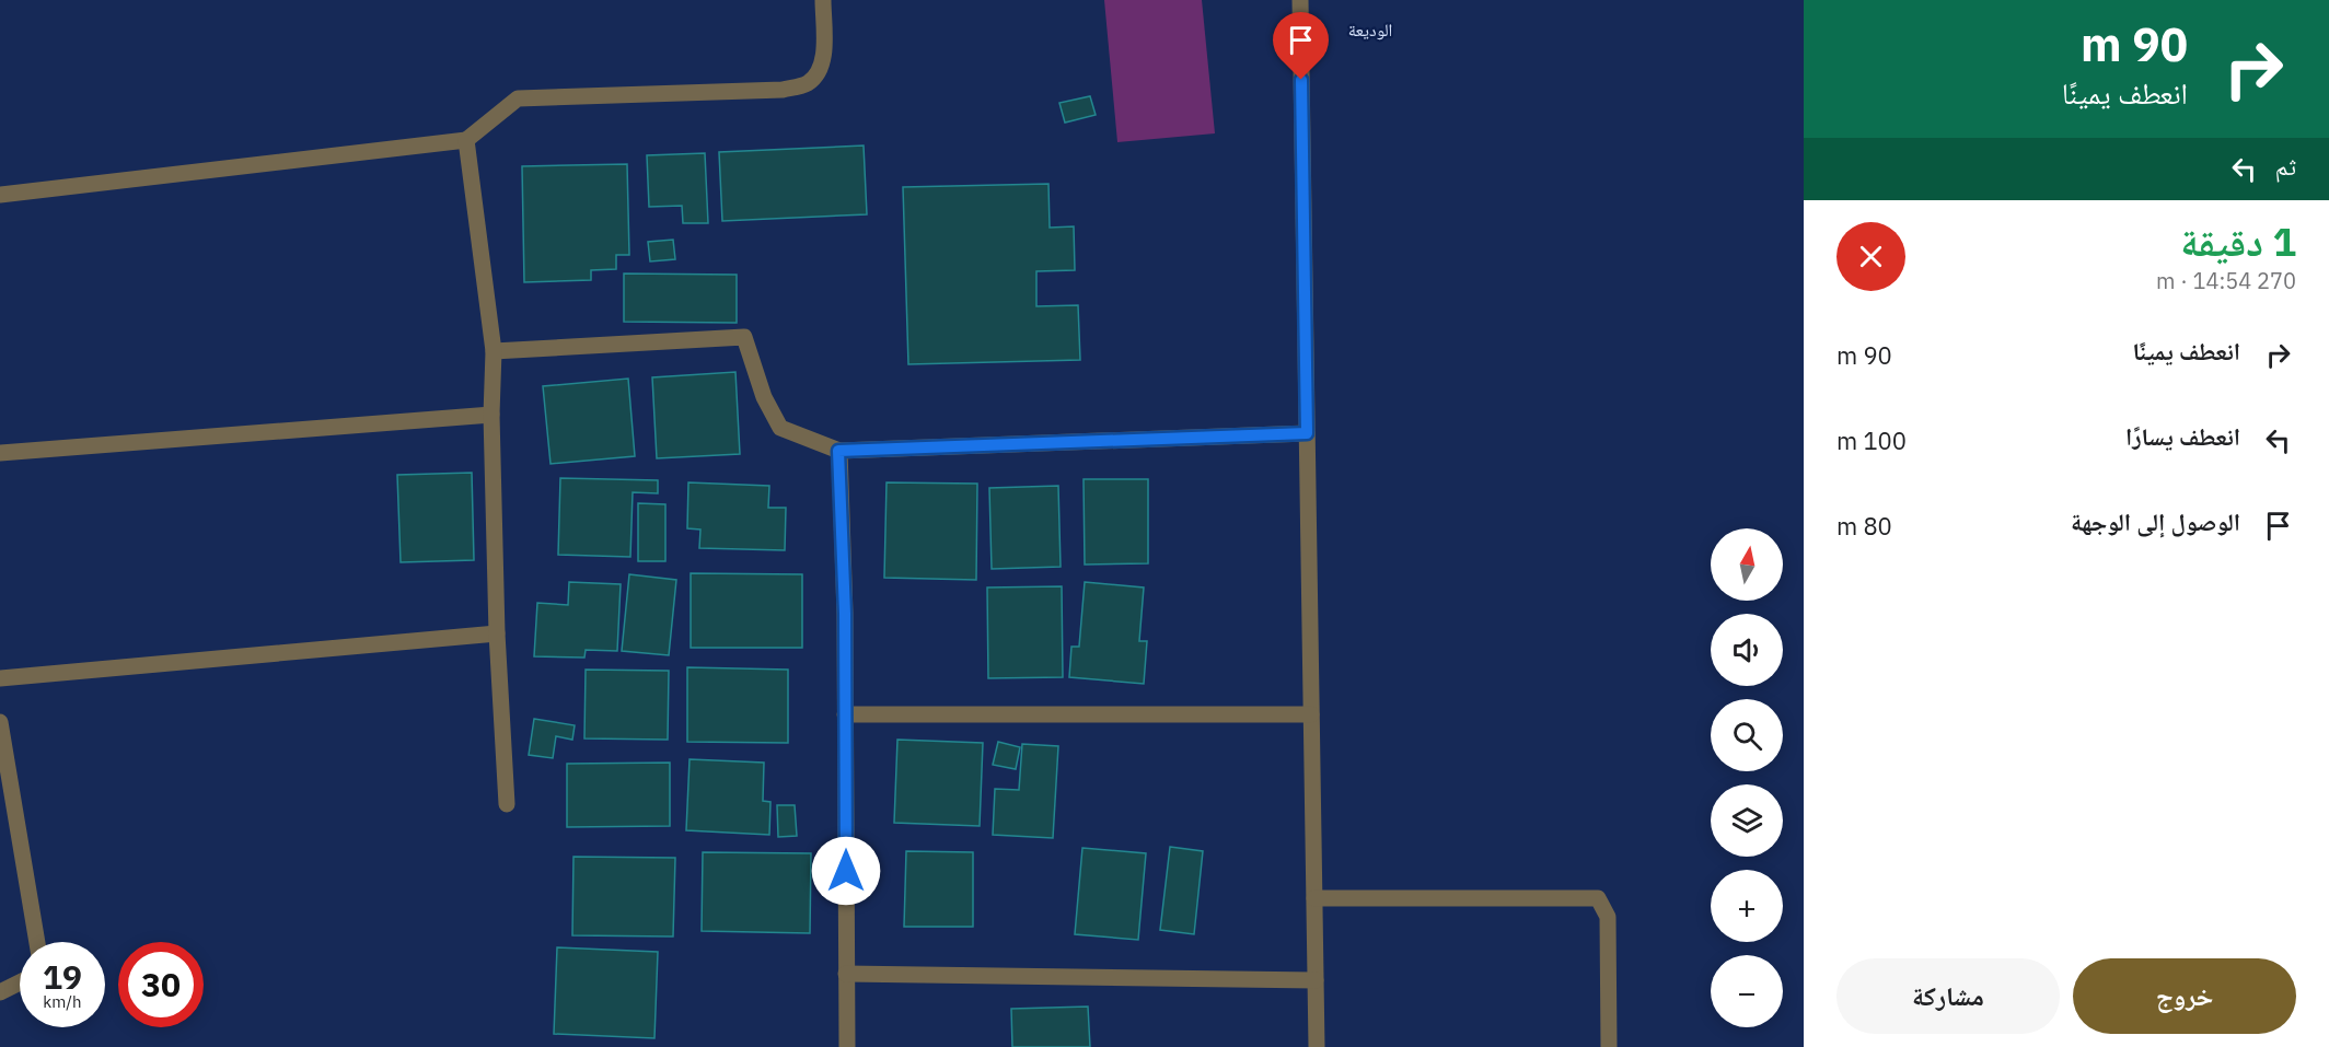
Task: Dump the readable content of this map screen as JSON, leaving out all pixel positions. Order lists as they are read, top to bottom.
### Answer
{
  "districts": ["الوديعة"],
  "north": "top",
  "page": {
    "turn": ["90 m", "انعطف يمينًا"],
    "then": "ثم",
    "heading": ["1 دقيقة", "270 m · 14:54"],
    "list": [
      {
        "name": "انعطف يمينًا",
        "value": "90 m"
      },
      {
        "name": "انعطف يسارًا",
        "value": "100 m"
      },
      {
        "name": "الوصول إلى الوجهة",
        "value": "80 m"
      }
    ],
    "map_buttons": ["+", "−"],
    "speed": "19 km/h",
    "limit": "30",
    "buttons": ["خروج", "مشاركة"]
  }
}
